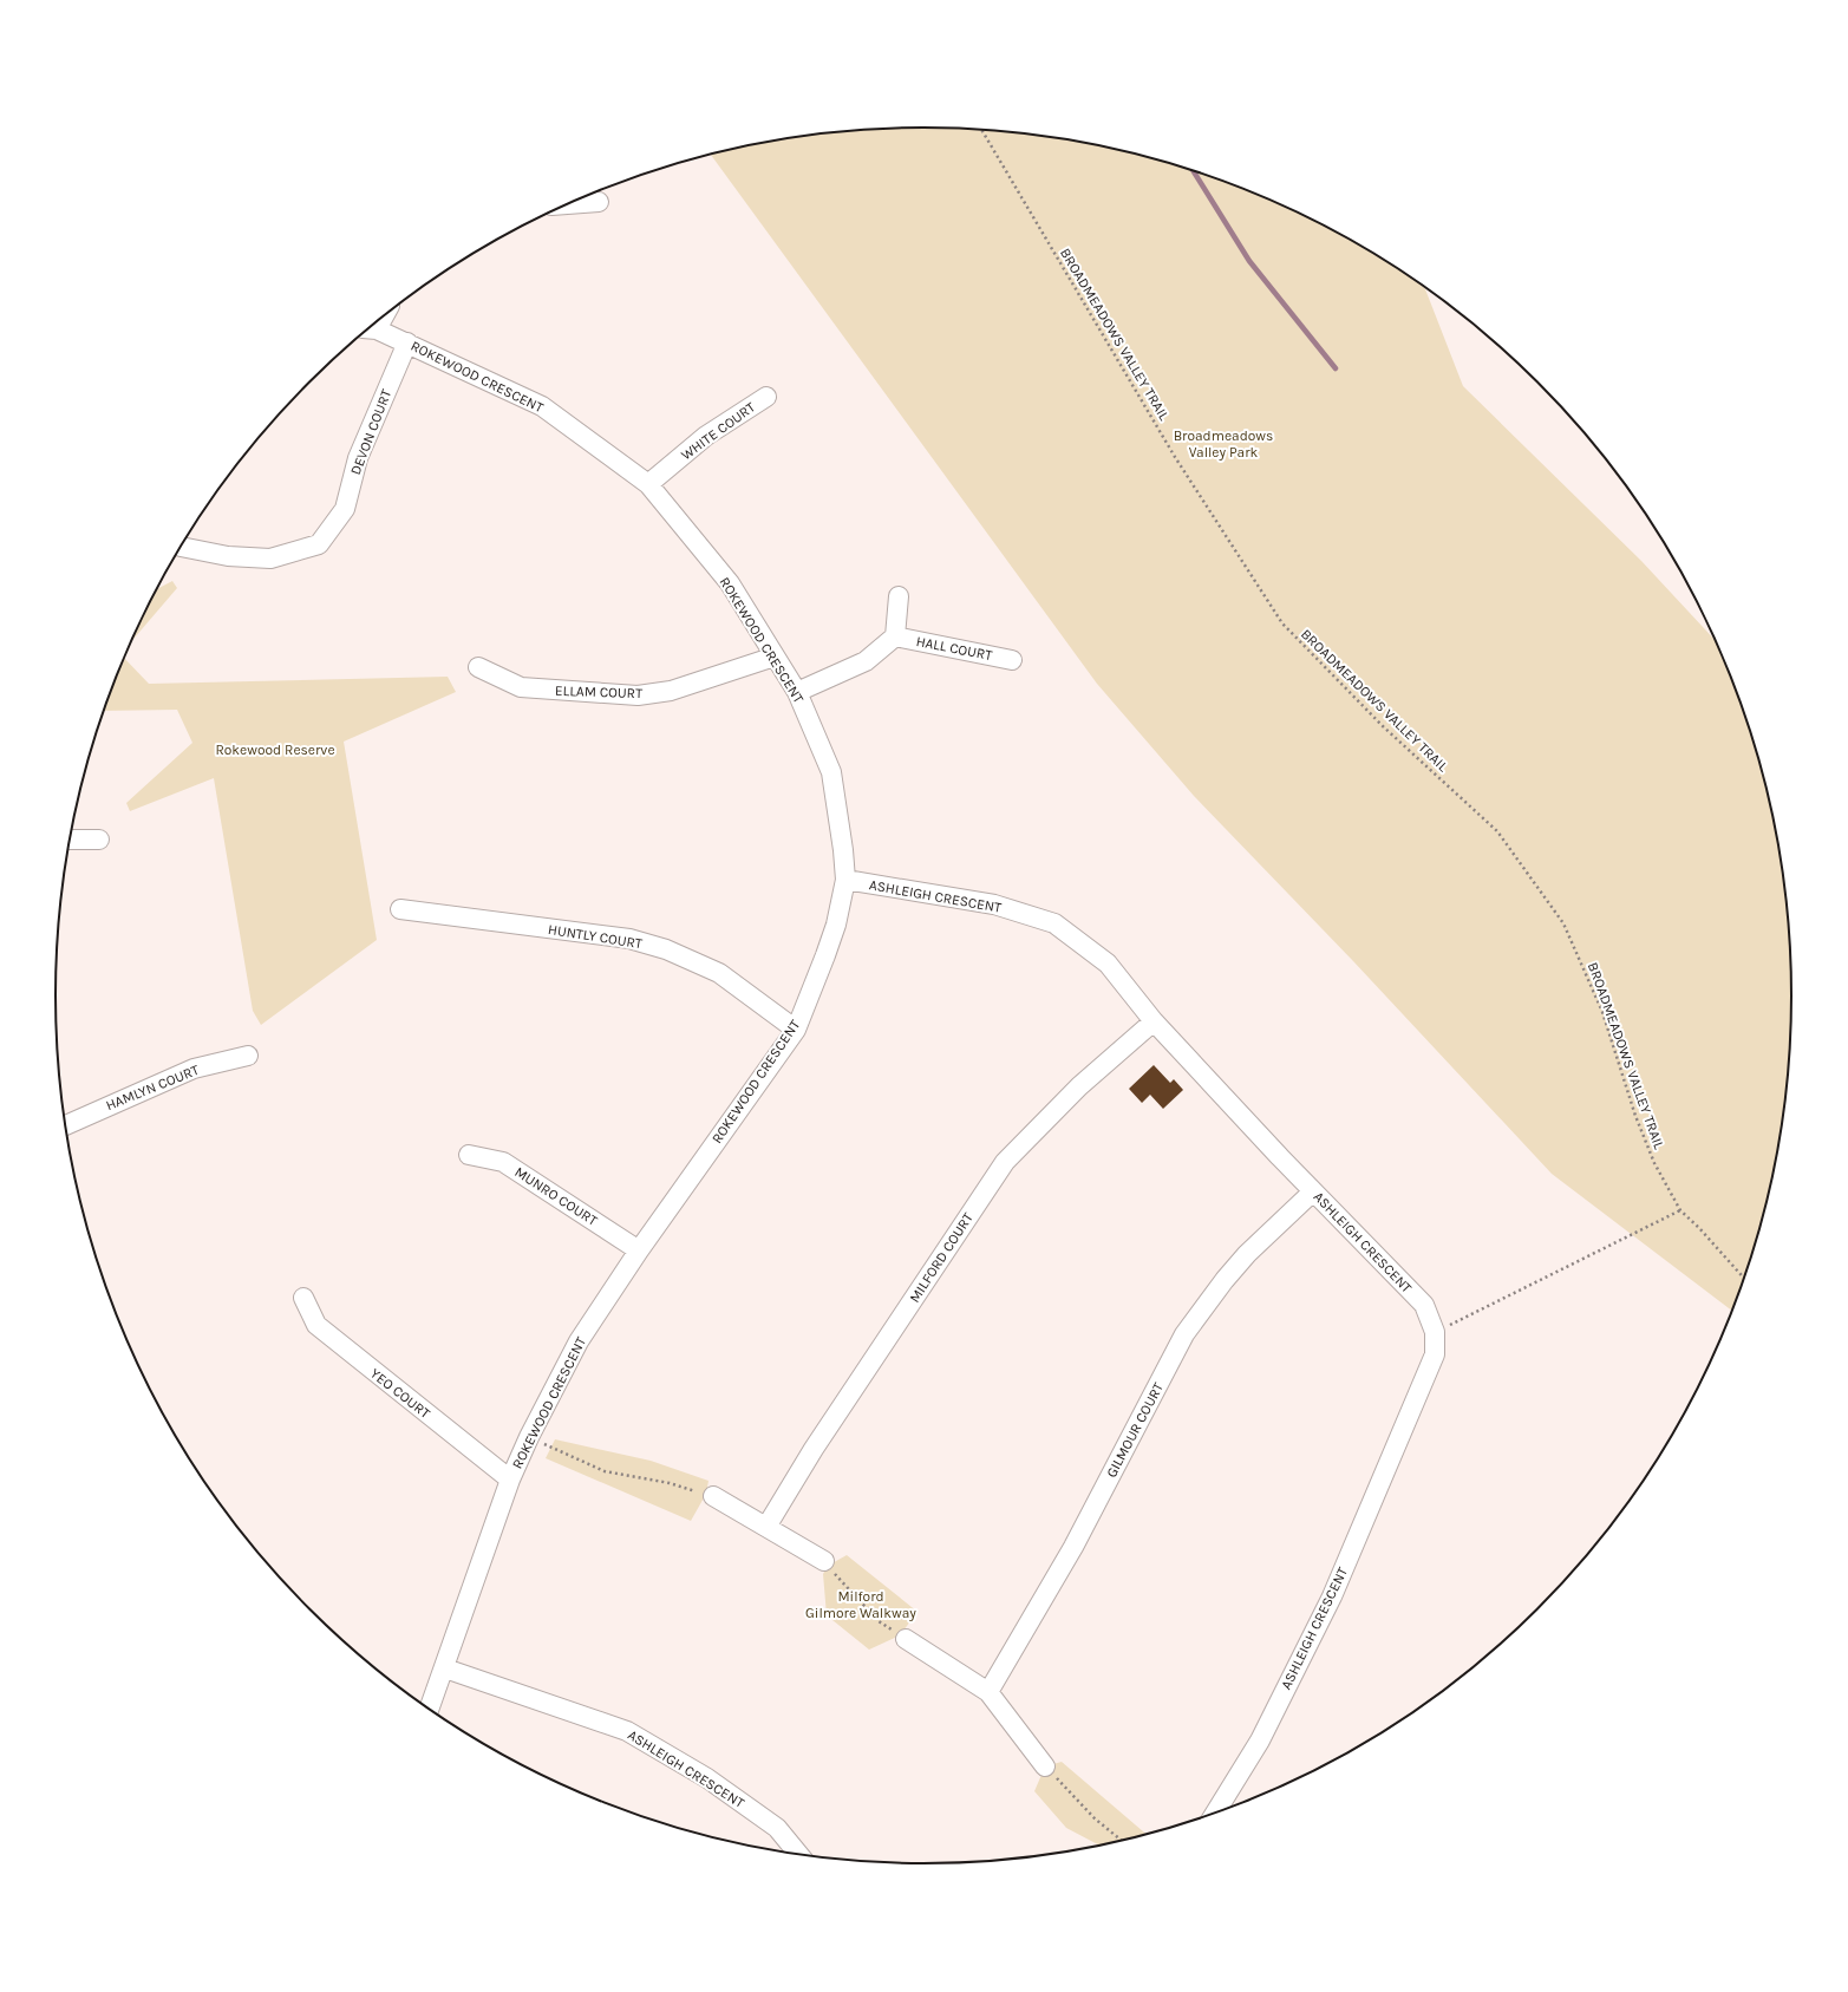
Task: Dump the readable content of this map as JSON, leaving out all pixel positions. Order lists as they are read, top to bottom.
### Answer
{
  "streets": {
    "street": [
      "ROKEWOOD CRESCENT",
      "WHITE COURT",
      "DEVON COURT",
      "HALL COURT",
      "ELLAM COURT",
      "ASHLEIGH CRESCENT",
      "HUNTLY COURT",
      "HAMLYN COURT",
      "MUNRO COURT",
      "MILFORD COURT",
      "YEO COURT",
      "GILMOUR COURT"
    ],
    "path": ["BROADMEADOWS VALLEY TRAIL"]
  },
  "crossings": [
    ["ROKEWOOD CRESCENT", "WHITE COURT"],
    ["ROKEWOOD CRESCENT", "DEVON COURT"],
    ["ROKEWOOD CRESCENT", "ELLAM COURT"],
    ["ROKEWOOD CRESCENT", "ASHLEIGH CRESCENT"],
    ["ROKEWOOD CRESCENT", "HUNTLY COURT"],
    ["ROKEWOOD CRESCENT", "MUNRO COURT"],
    ["ROKEWOOD CRESCENT", "YEO COURT"],
    ["ASHLEIGH CRESCENT", "MILFORD COURT"],
    ["ASHLEIGH CRESCENT", "GILMOUR COURT"]
  ],
  "parks": ["Broadmeadows Valley Park", "Rokewood Reserve", "Milford Gilmore Walkway"]
}
